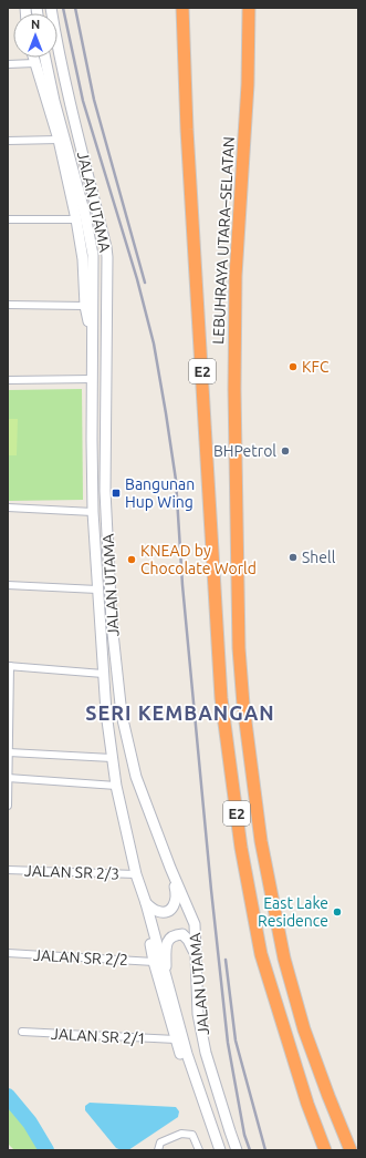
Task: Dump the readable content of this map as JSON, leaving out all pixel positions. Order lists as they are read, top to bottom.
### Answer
{
  "streets": {
    "highway": ["LEBUHRAYA UTARA–SELATAN", "E2"],
    "street": [
      "JALAN UTAMA",
      "JALAN SR 2/3",
      "JALAN SR 2/2",
      "JALAN SR 2/1"
    ]
  },
  "crossings": [
    ["JALAN UTAMA", "JALAN SR 2/3"]
  ],
  "districts": ["SERI KEMBANGAN"],
  "places": {
    "other": [
      "KFC",
      "BHPetrol",
      "Shell",
      "KNEAD by Chocolate World",
      "East Lake Residence"
    ],
    "transit": ["Bangunan Hup Wing"]
  },
  "north": "top"
}
